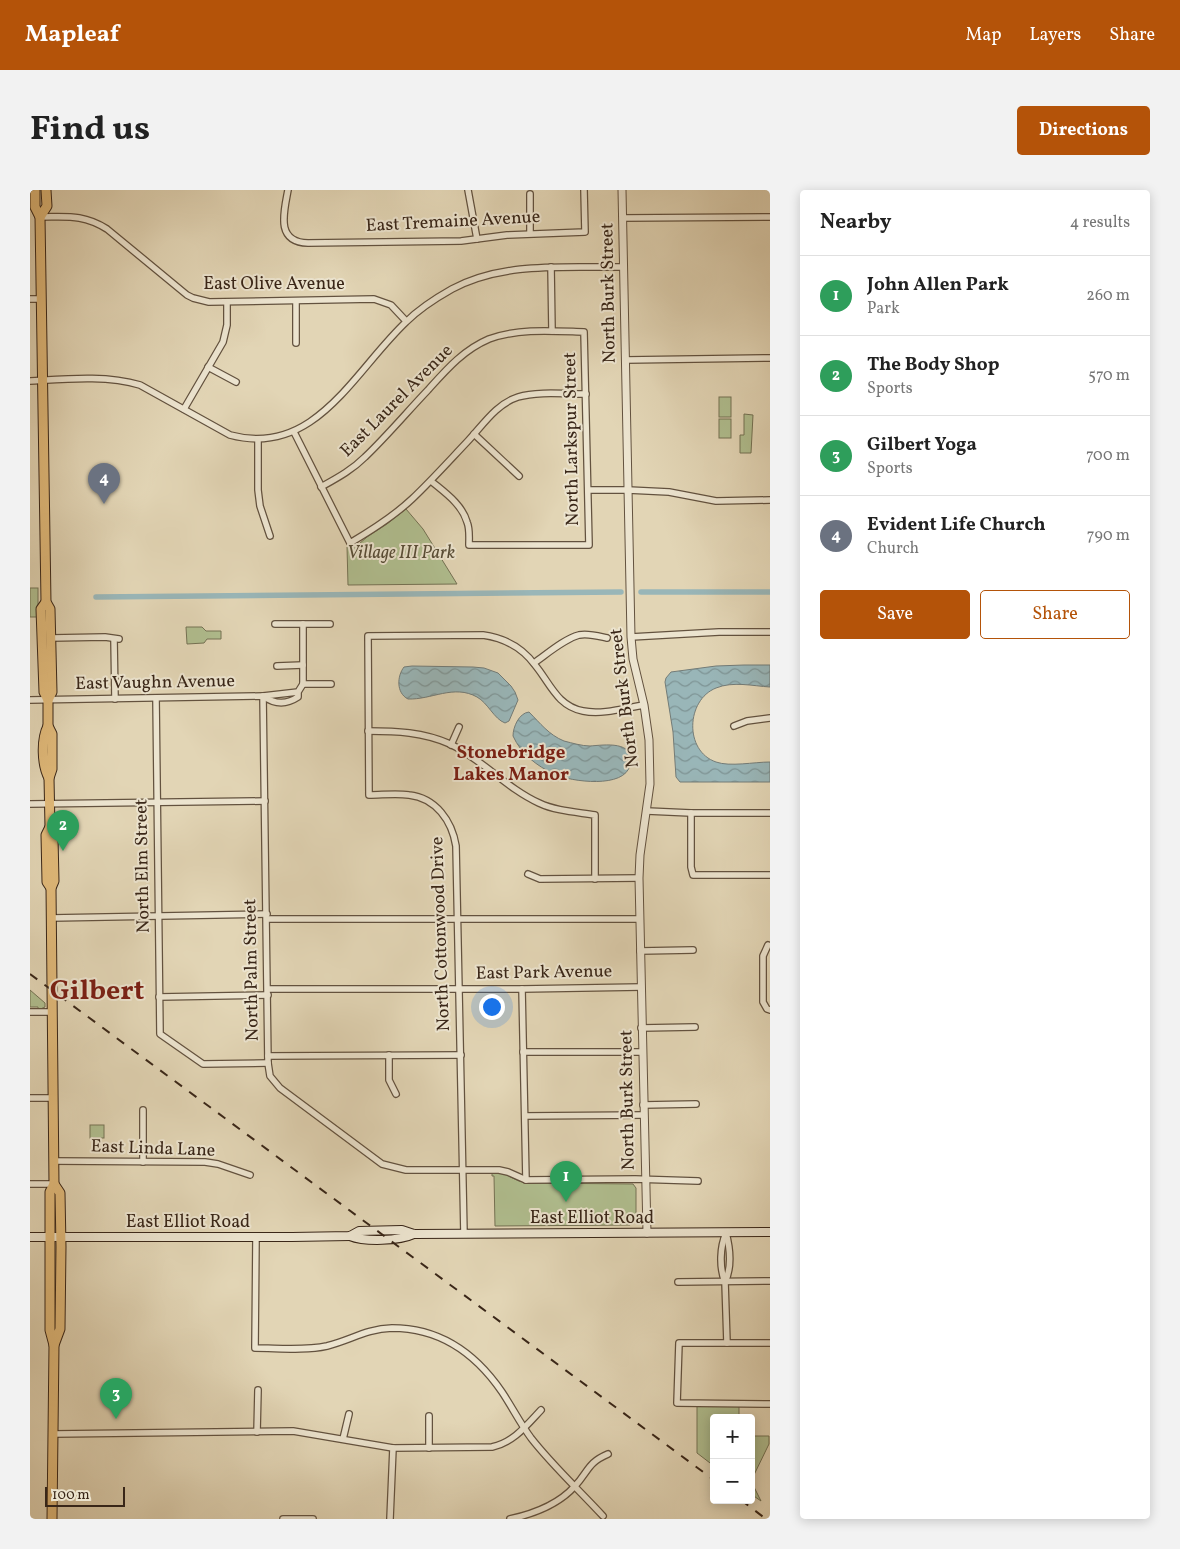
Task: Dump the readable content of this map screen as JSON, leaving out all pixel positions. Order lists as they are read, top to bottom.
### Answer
{
  "streets": {
    "main road": ["East Elliot Road"],
    "street": [
      "East Tremaine Avenue",
      "East Olive Avenue",
      "North Burk Street",
      "East Laurel Avenue",
      "North Larkspur Street",
      "East Vaughn Avenue",
      "North Elm Street",
      "North Cottonwood Drive",
      "North Palm Street",
      "East Park Avenue",
      "East Linda Lane"
    ]
  },
  "crossings": [
    ["North Burk Street", "East Park Avenue"],
    ["North Burk Street", "East Elliot Road"],
    ["East Laurel Avenue", "North Larkspur Street"],
    ["East Vaughn Avenue", "North Elm Street"],
    ["East Vaughn Avenue", "North Palm Street"],
    ["North Elm Street", "North Palm Street"],
    ["North Elm Street", "East Park Avenue"],
    ["North Cottonwood Drive", "North Palm Street"],
    ["North Cottonwood Drive", "East Park Avenue"],
    ["North Cottonwood Drive", "East Elliot Road"],
    ["North Palm Street", "East Park Avenue"]
  ],
  "districts": ["Stonebridge Lakes Manor", "Gilbert"],
  "parks": ["Village III Park"],
  "scale_bar": "100 m",
  "page": {
    "header": "Mapleaf",
    "nav": ["Map", "Layers", "Share"],
    "title": "Find us",
    "buttons": [
      "Directions",
      ["Save", "Share"]
    ],
    "heading": ["Nearby", "4 results"],
    "list": [
      {
        "mark": "1",
        "name": "John Allen Park",
        "note": "Park",
        "value": "260 m"
      },
      {
        "mark": "2",
        "name": "The Body Shop",
        "note": "Sports",
        "value": "570 m"
      },
      {
        "mark": "3",
        "name": "Gilbert Yoga",
        "note": "Sports",
        "value": "700 m"
      },
      {
        "mark": "4",
        "name": "Evident Life Church",
        "note": "Church",
        "value": "790 m"
      }
    ],
    "pins": [
      "4",
      "2",
      "1",
      "3"
    ],
    "map_buttons": ["+", "−"],
    "scale": "100 m"
  }
}
